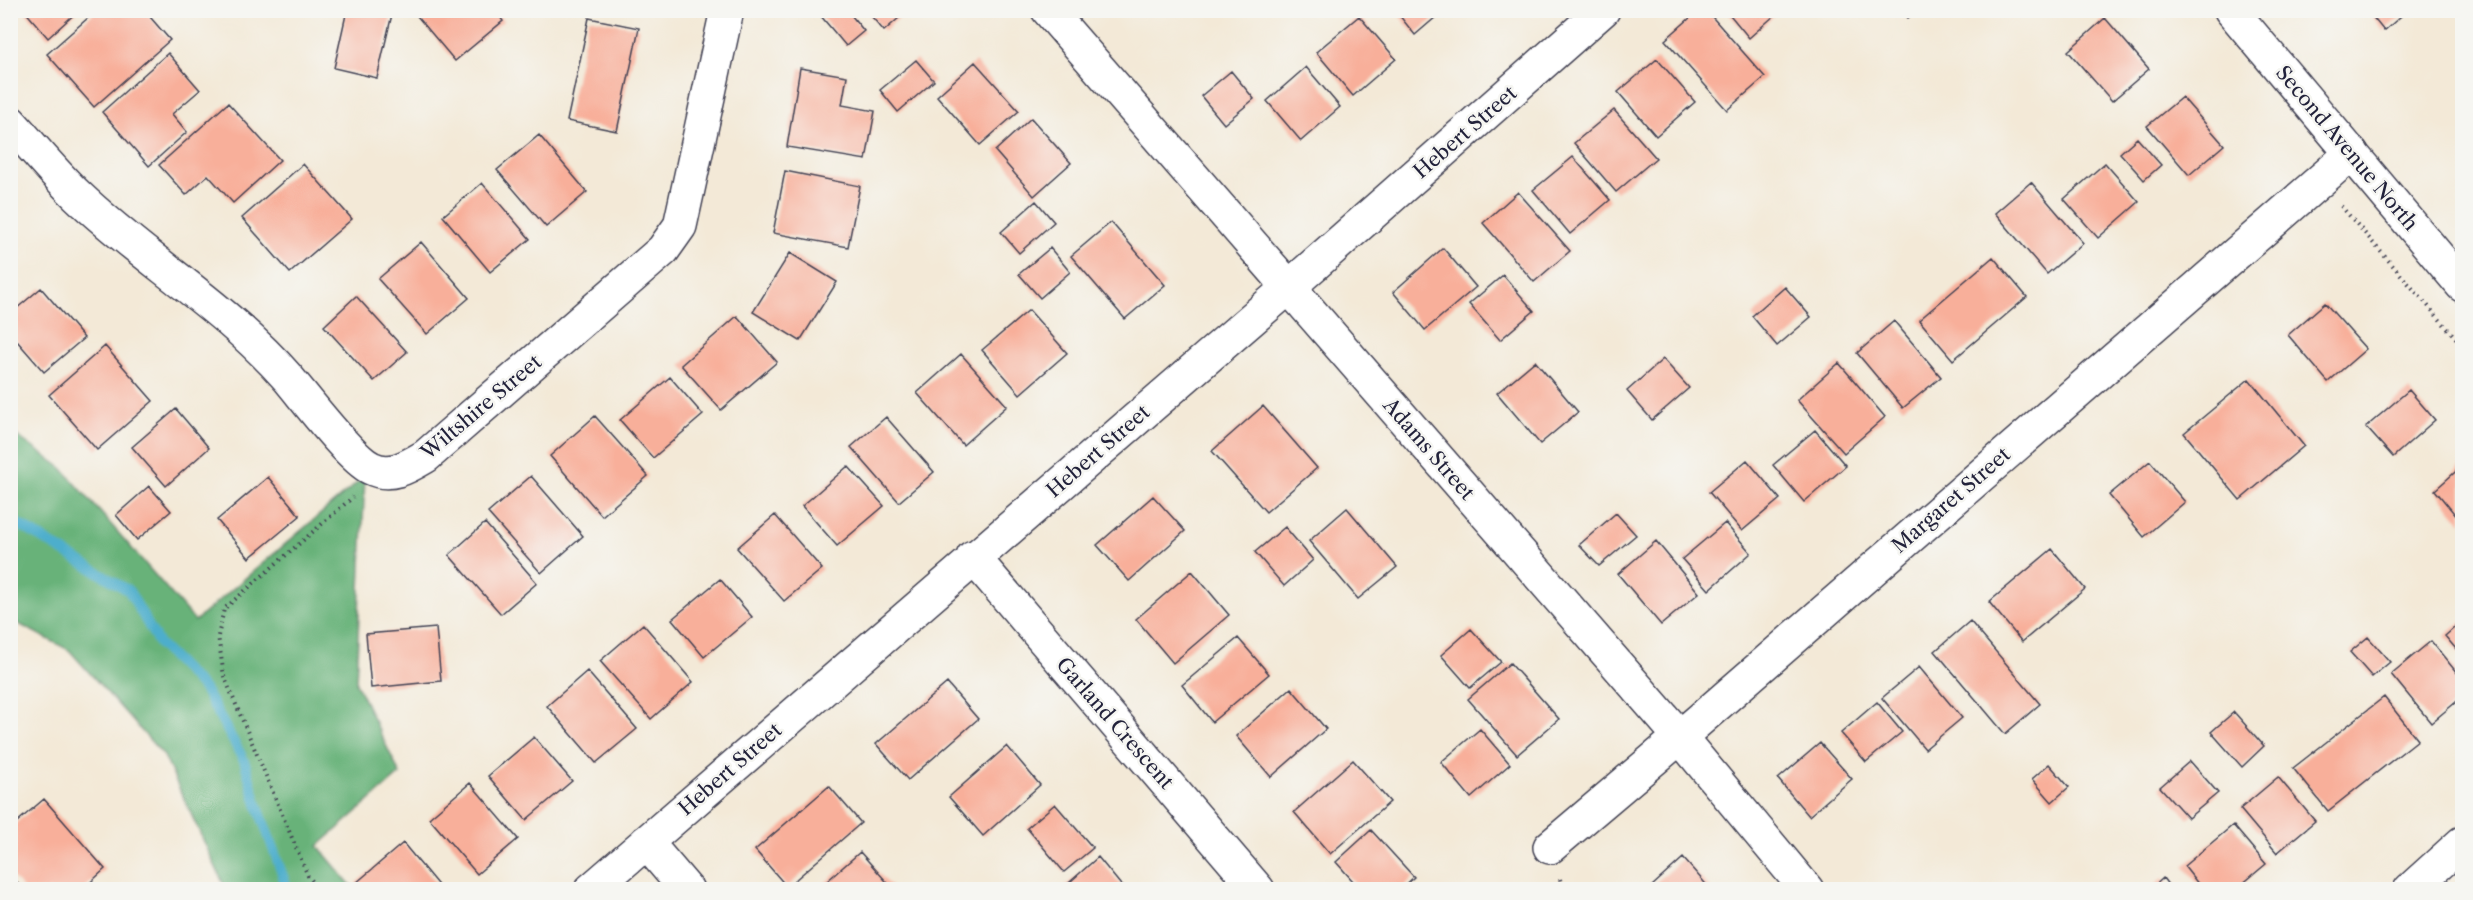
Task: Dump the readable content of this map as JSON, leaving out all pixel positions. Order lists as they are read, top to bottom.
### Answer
{
  "streets": {
    "street": [
      "Hebert Street",
      "Second Avenue North",
      "Wiltshire Street",
      "Adams Street",
      "Margaret Street",
      "Garland Crescent"
    ]
  },
  "crossings": [
    ["Hebert Street", "Adams Street"],
    ["Hebert Street", "Garland Crescent"],
    ["Second Avenue North", "Margaret Street"],
    ["Adams Street", "Margaret Street"]
  ]
}
